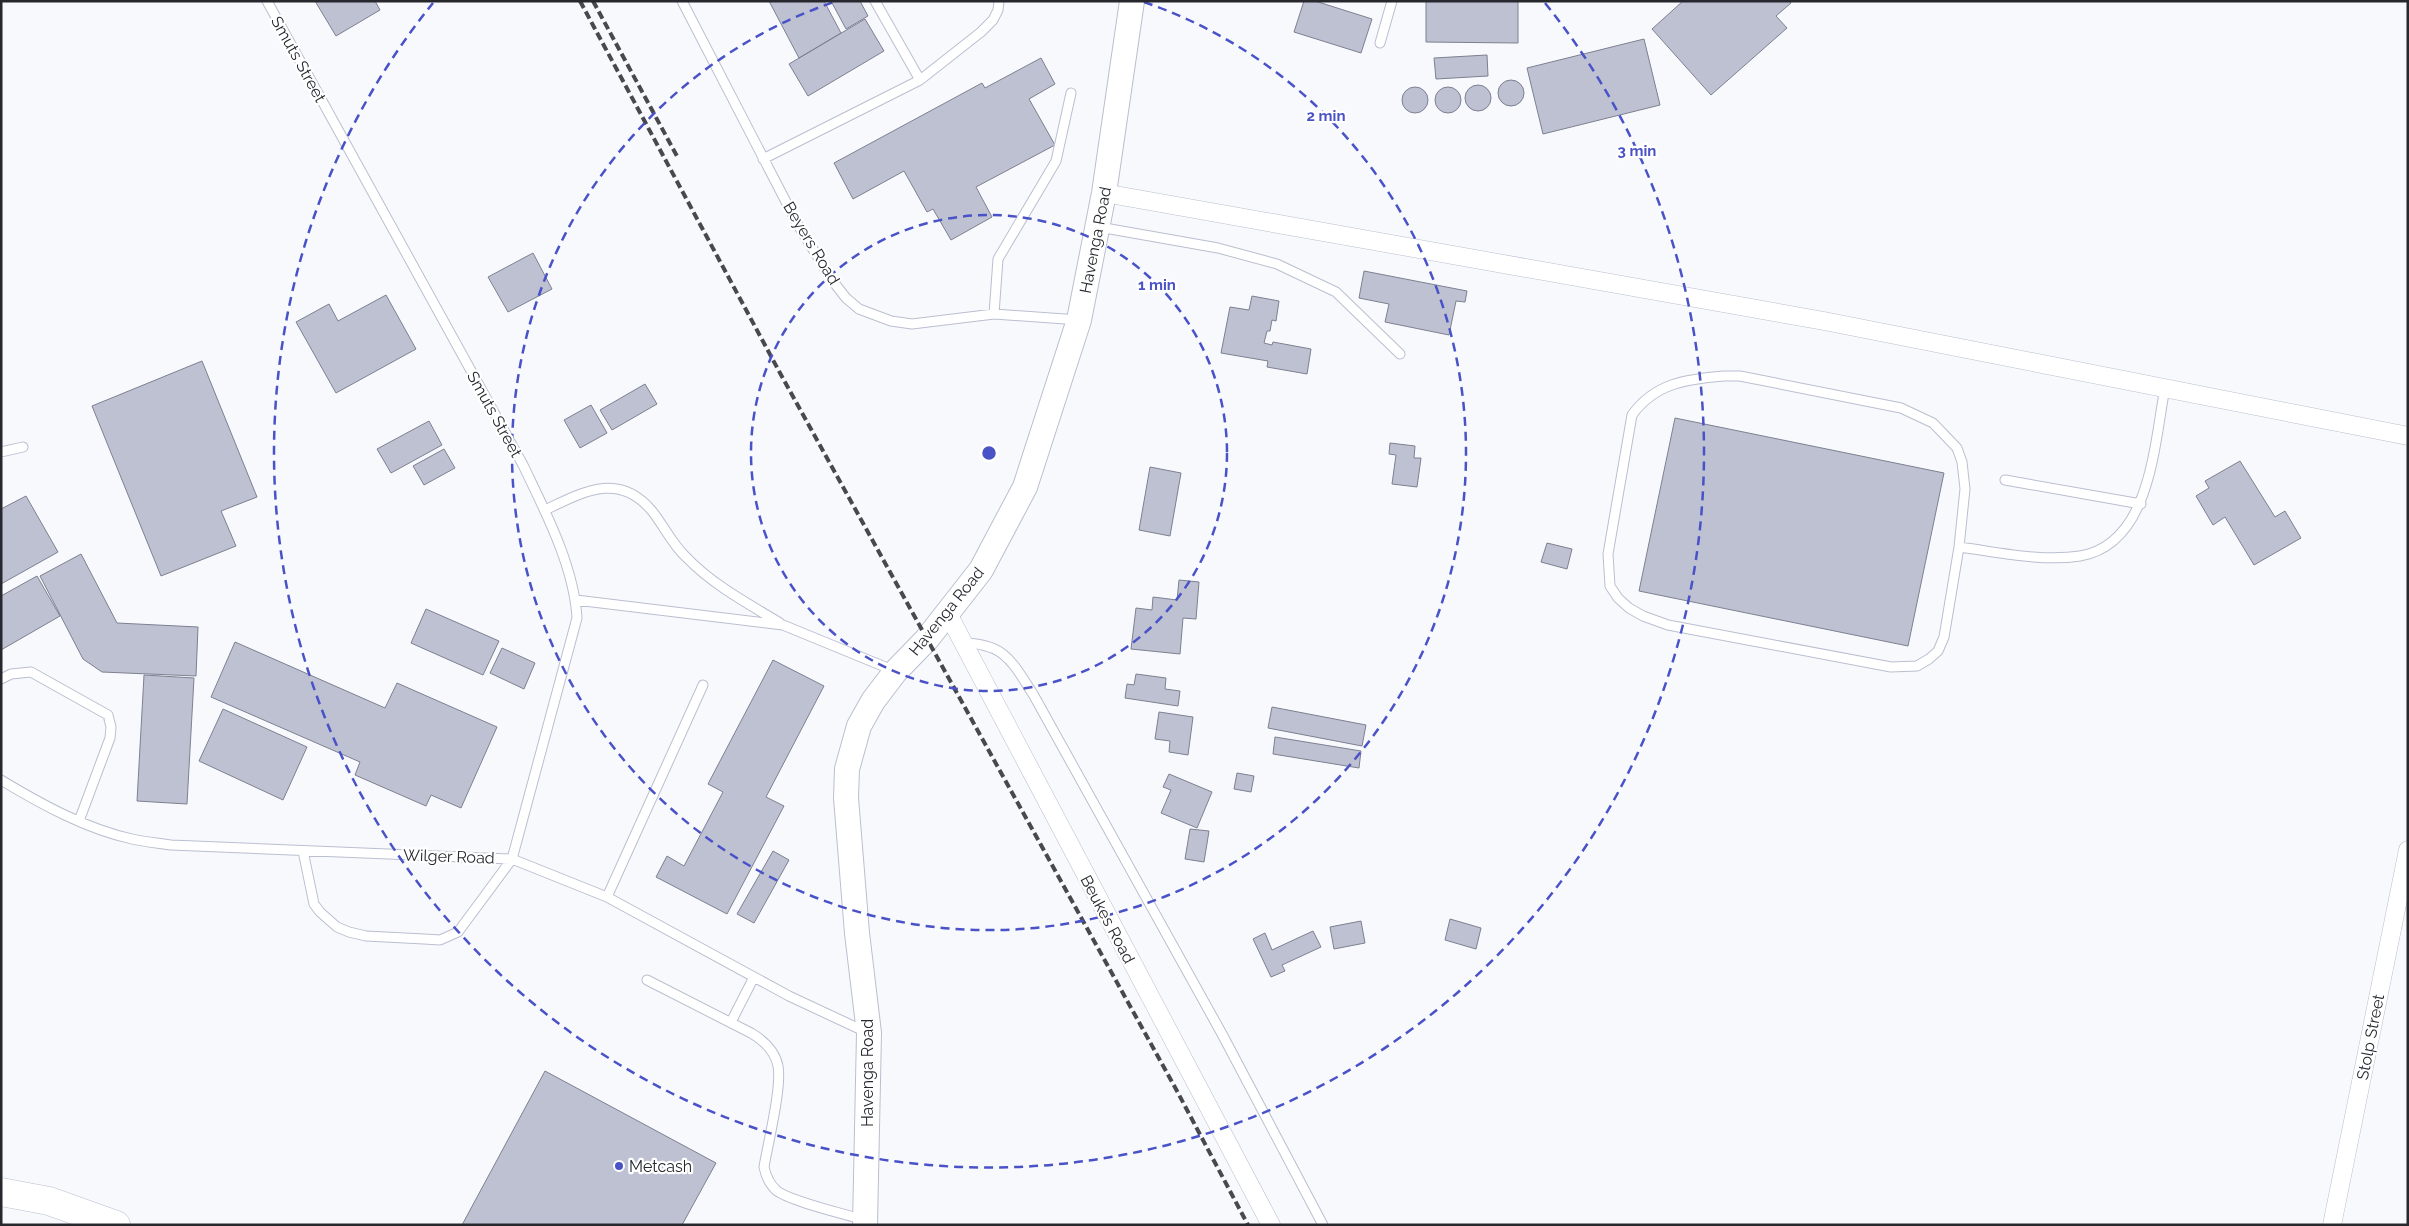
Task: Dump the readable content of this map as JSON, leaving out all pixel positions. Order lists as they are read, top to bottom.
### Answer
{
  "streets": {
    "street": ["Havenga Road", "Beukes Road", "Stolp Street"],
    "lane": ["Smuts Street", "Beyers Road", "Wilger Road"]
  },
  "crossings": [
    ["Smuts Street", "Wilger Road"],
    ["Havenga Road", "Beyers Road"],
    ["Havenga Road", "Wilger Road"],
    ["Havenga Road", "Beukes Road"]
  ],
  "places": ["Metcash"],
  "rings": ["2 min", "3 min", "1 min"]
}
